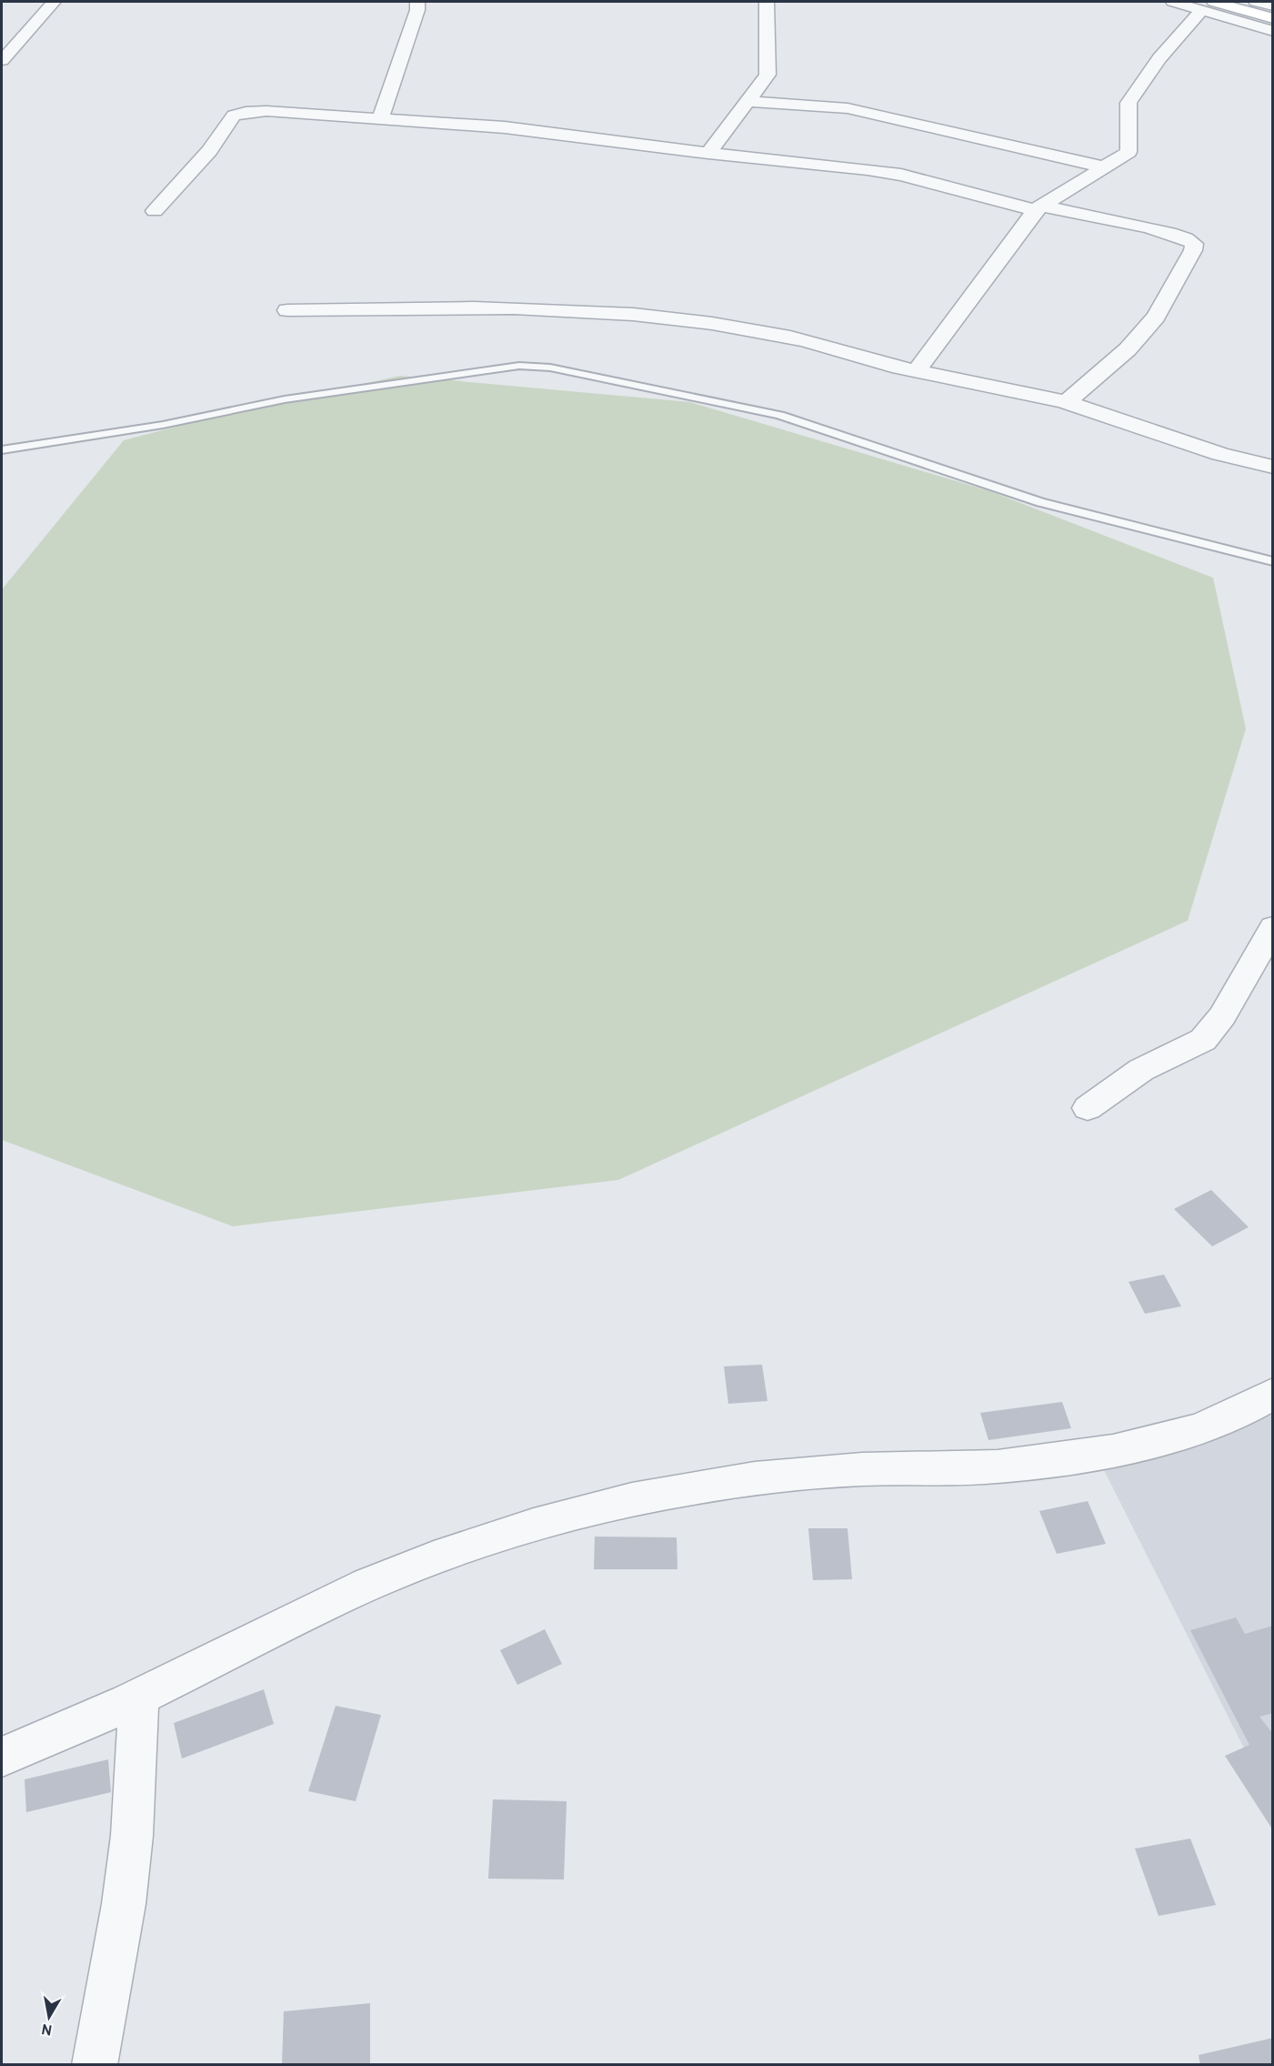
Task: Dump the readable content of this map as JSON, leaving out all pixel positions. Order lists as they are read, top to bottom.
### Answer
{
  "north": "bottom"
}
